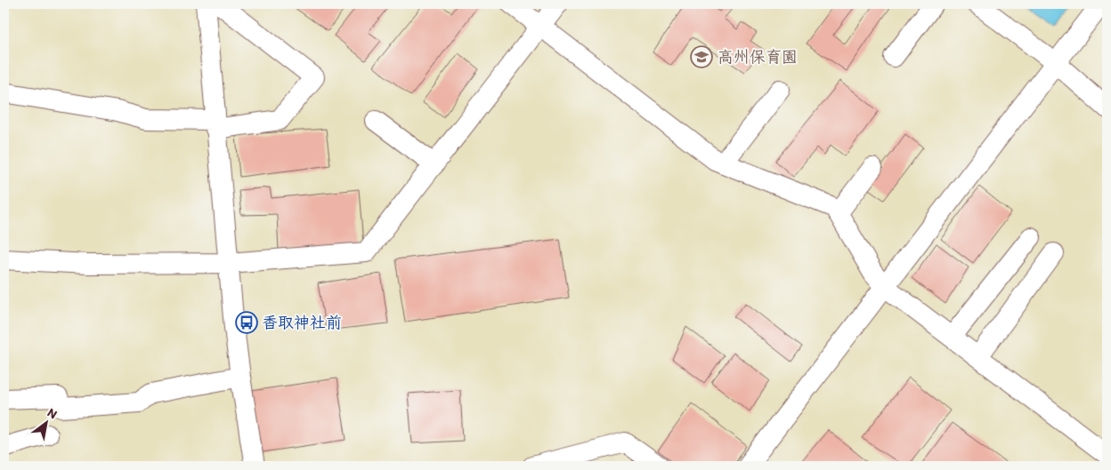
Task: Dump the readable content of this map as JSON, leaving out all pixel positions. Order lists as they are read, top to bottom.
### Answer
{
  "places": {
    "school or university": ["高州保育園"],
    "bus stop": ["香取神社前"]
  },
  "north": "top right"
}
